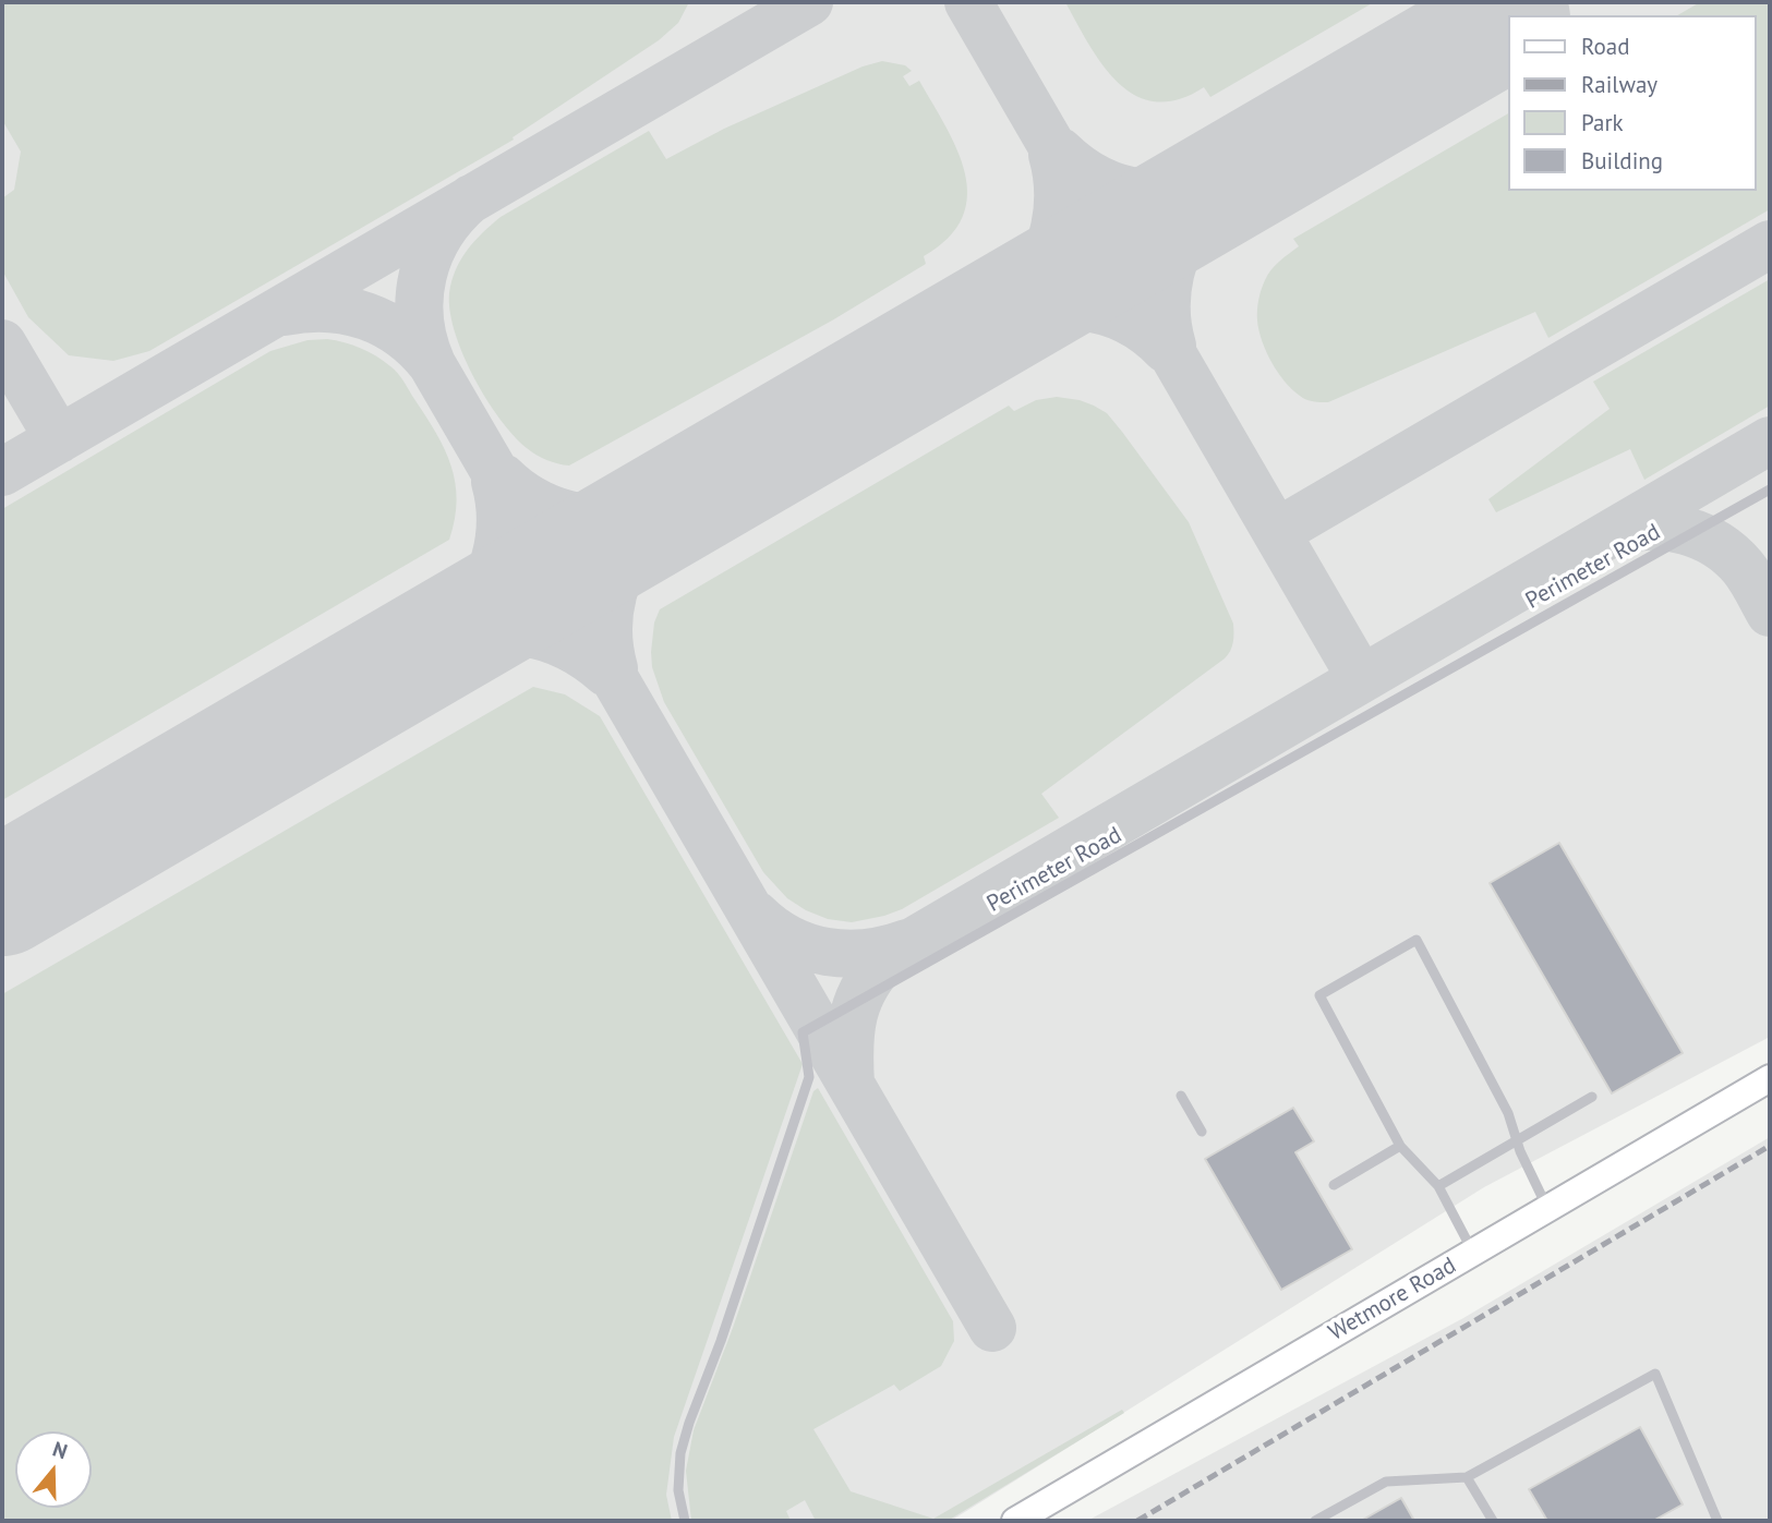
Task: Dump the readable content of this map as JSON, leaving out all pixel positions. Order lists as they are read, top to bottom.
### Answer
{
  "streets": {
    "main road": ["Wetmore Road"],
    "lane": ["Perimeter Road"]
  },
  "legend": [
    "Road",
    "Railway",
    "Park",
    "Building"
  ],
  "north": "top"
}
